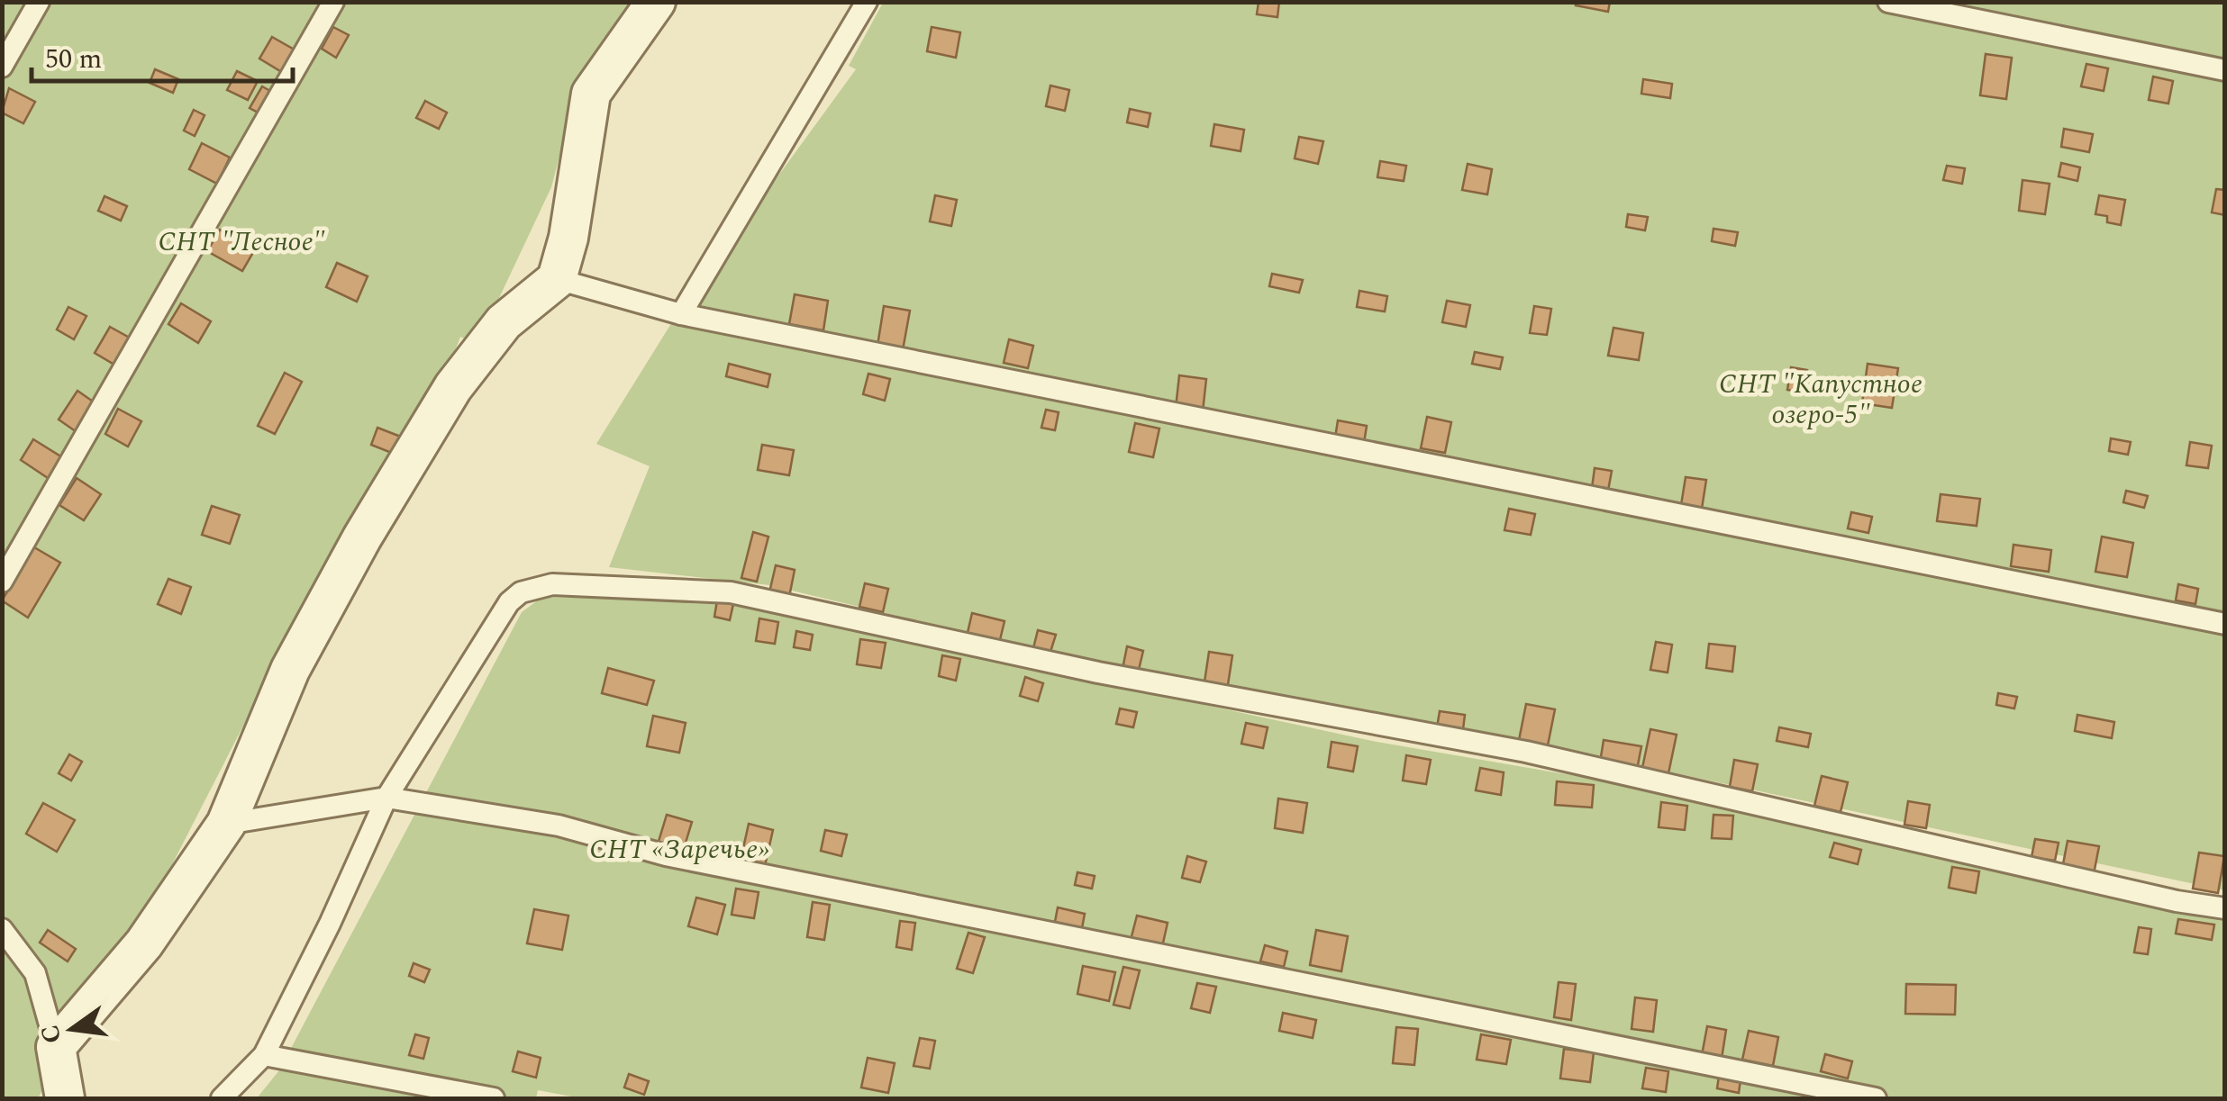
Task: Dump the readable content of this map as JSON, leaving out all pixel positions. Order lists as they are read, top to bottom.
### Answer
{
  "parks": ["СНТ \"Лесное\"", "СНТ \"Капустное озеро-5\"", "СНТ «Заречье»"],
  "scale_bar": "50 m",
  "north": "left"
}
